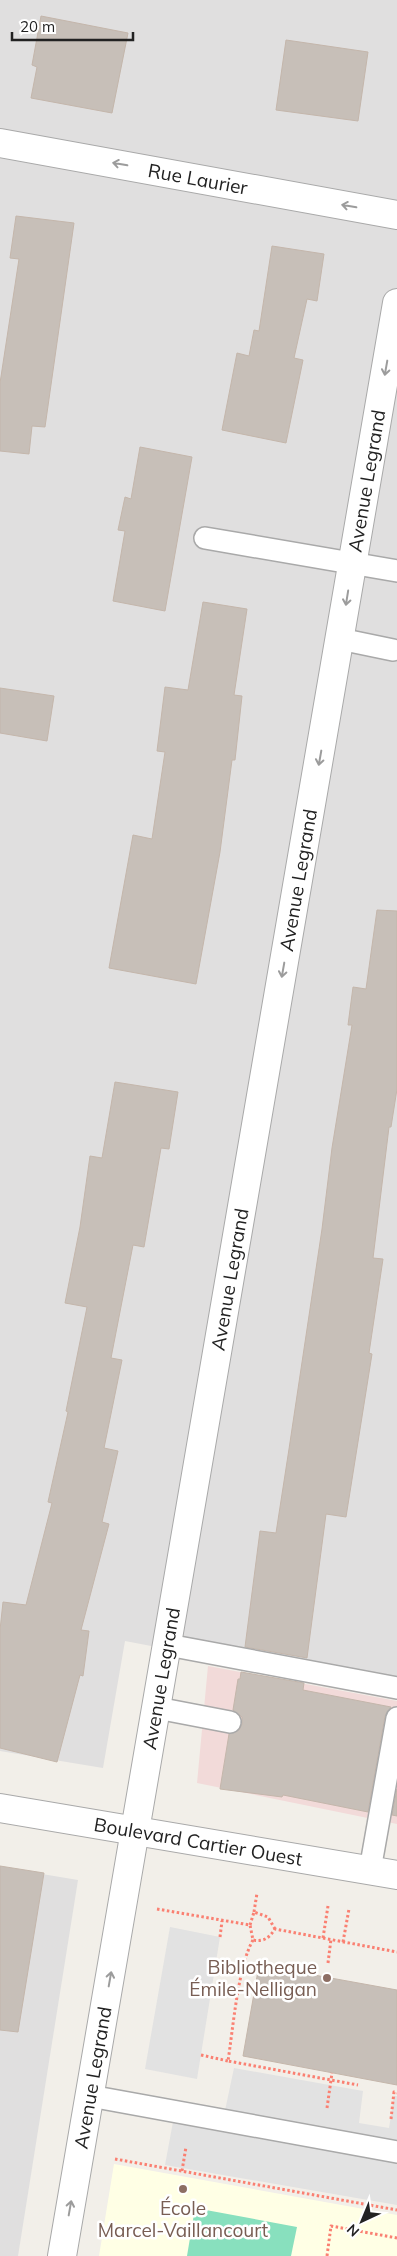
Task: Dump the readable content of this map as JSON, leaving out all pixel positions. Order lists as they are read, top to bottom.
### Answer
{
  "streets": {
    "street": ["Rue Laurier", "Avenue Legrand", "Boulevard Cartier Ouest"]
  },
  "crossings": [
    ["Avenue Legrand", "Boulevard Cartier Ouest"]
  ],
  "one_way": ["Rue Laurier"],
  "places": ["Bibliotheque Émile-Nelligan", "École Marcel-Vaillancourt"],
  "scale_bar": "20 m",
  "north": "bottom left"
}
